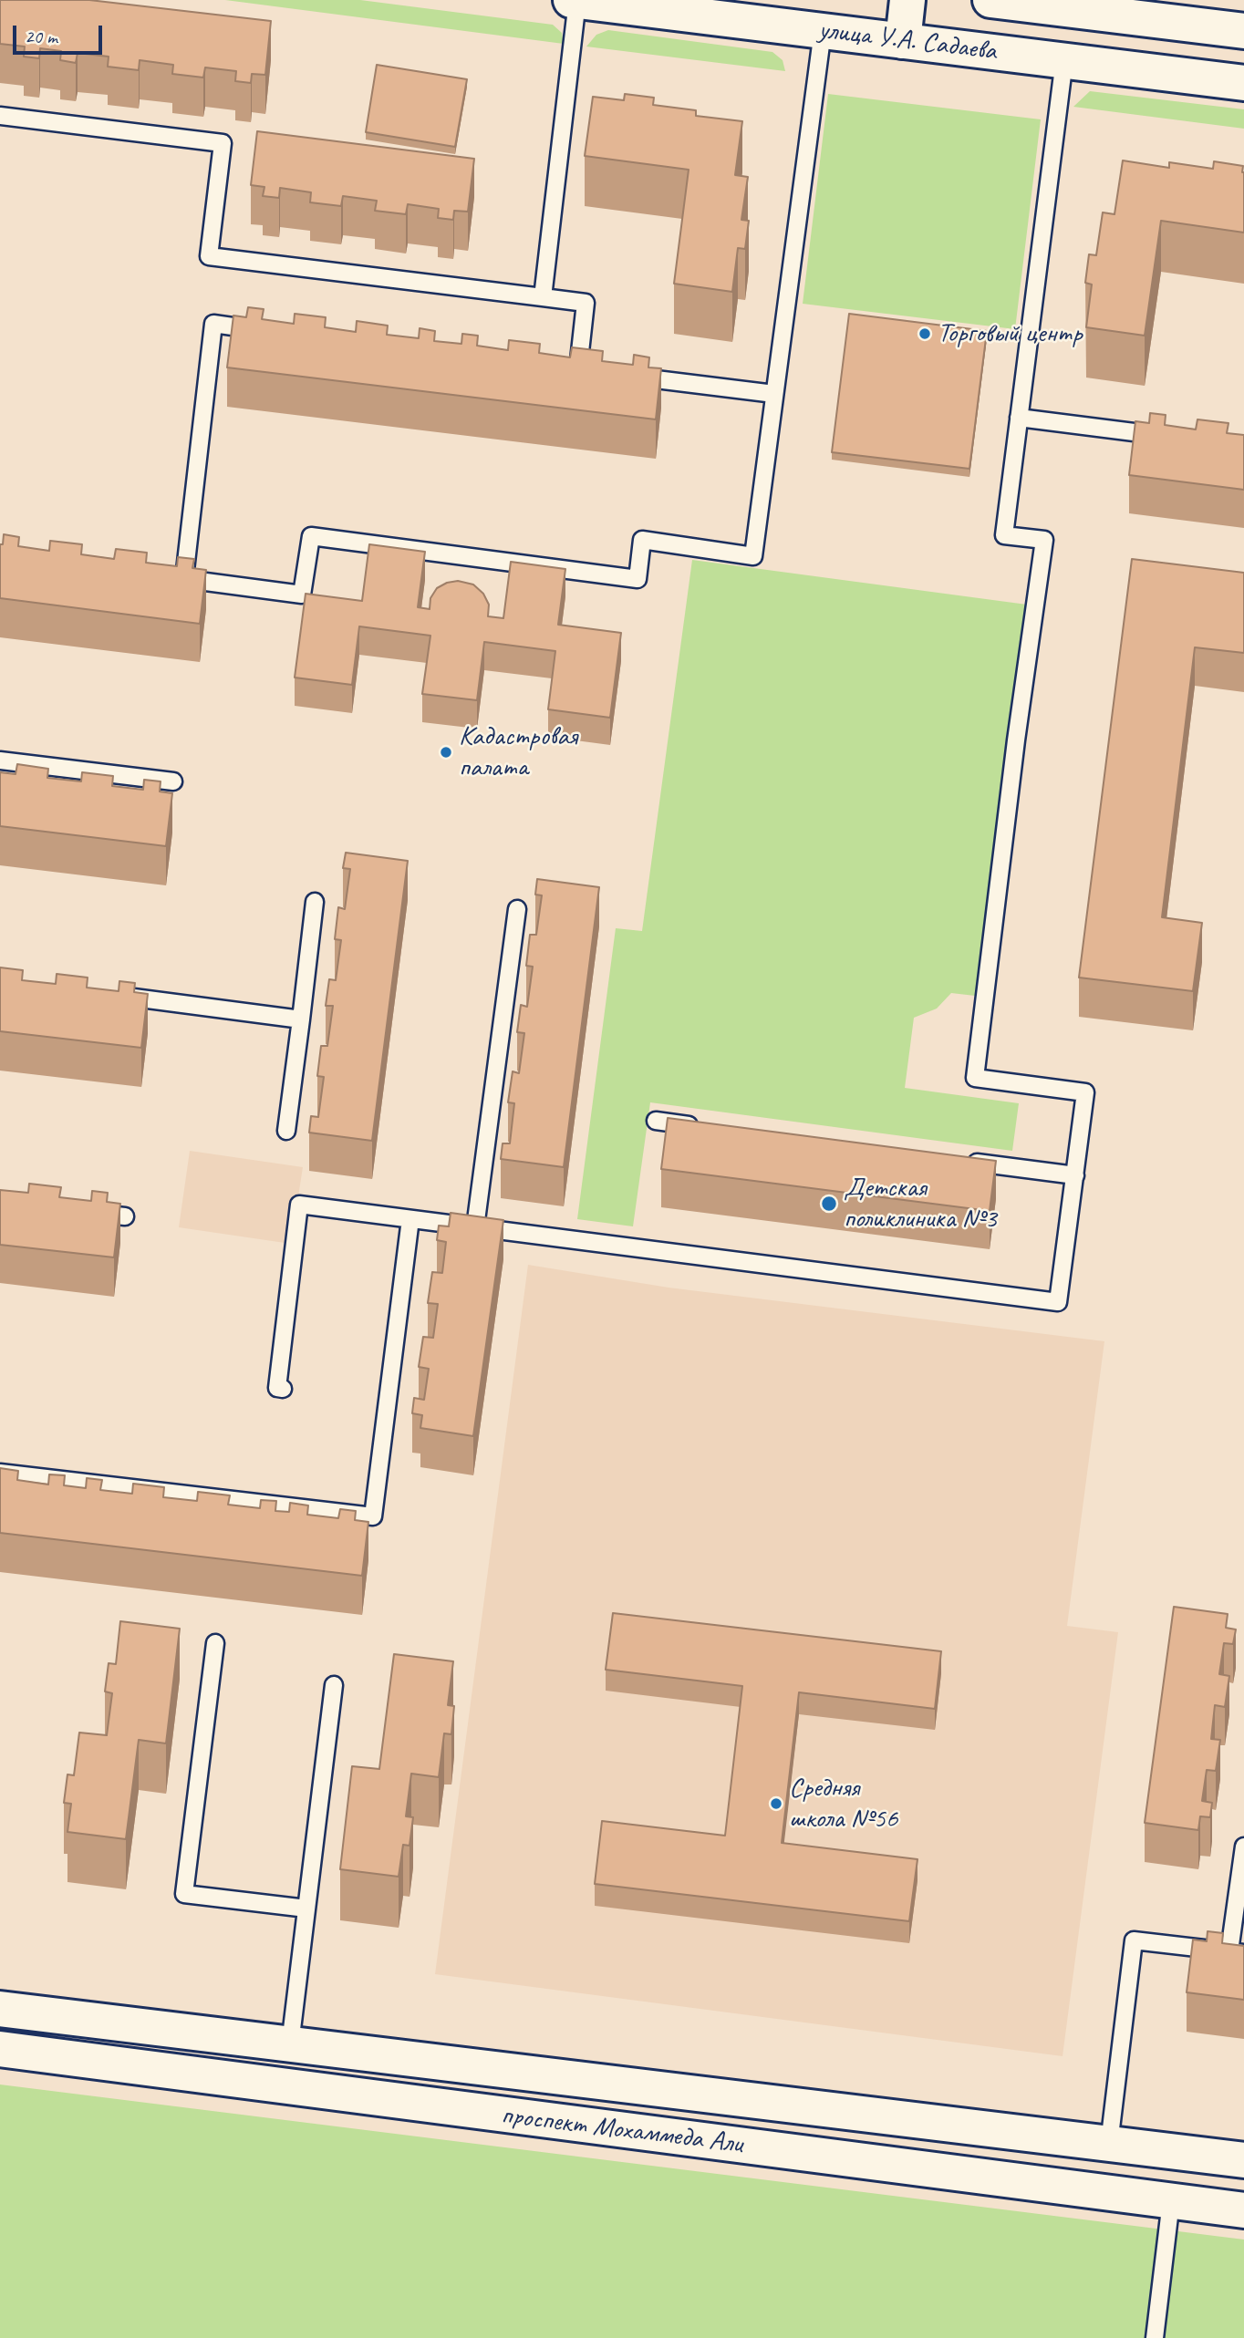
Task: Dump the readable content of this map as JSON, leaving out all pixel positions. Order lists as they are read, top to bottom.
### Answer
{
  "streets": {
    "main road": ["улица У.А. Садаева", "проспект Мохаммеда Али"]
  },
  "places": [
    "Торговый центр",
    "Кадастровая палата",
    "Детская поликлиника №3",
    "Средняя школа №56"
  ],
  "scale_bar": "20 m"
}
